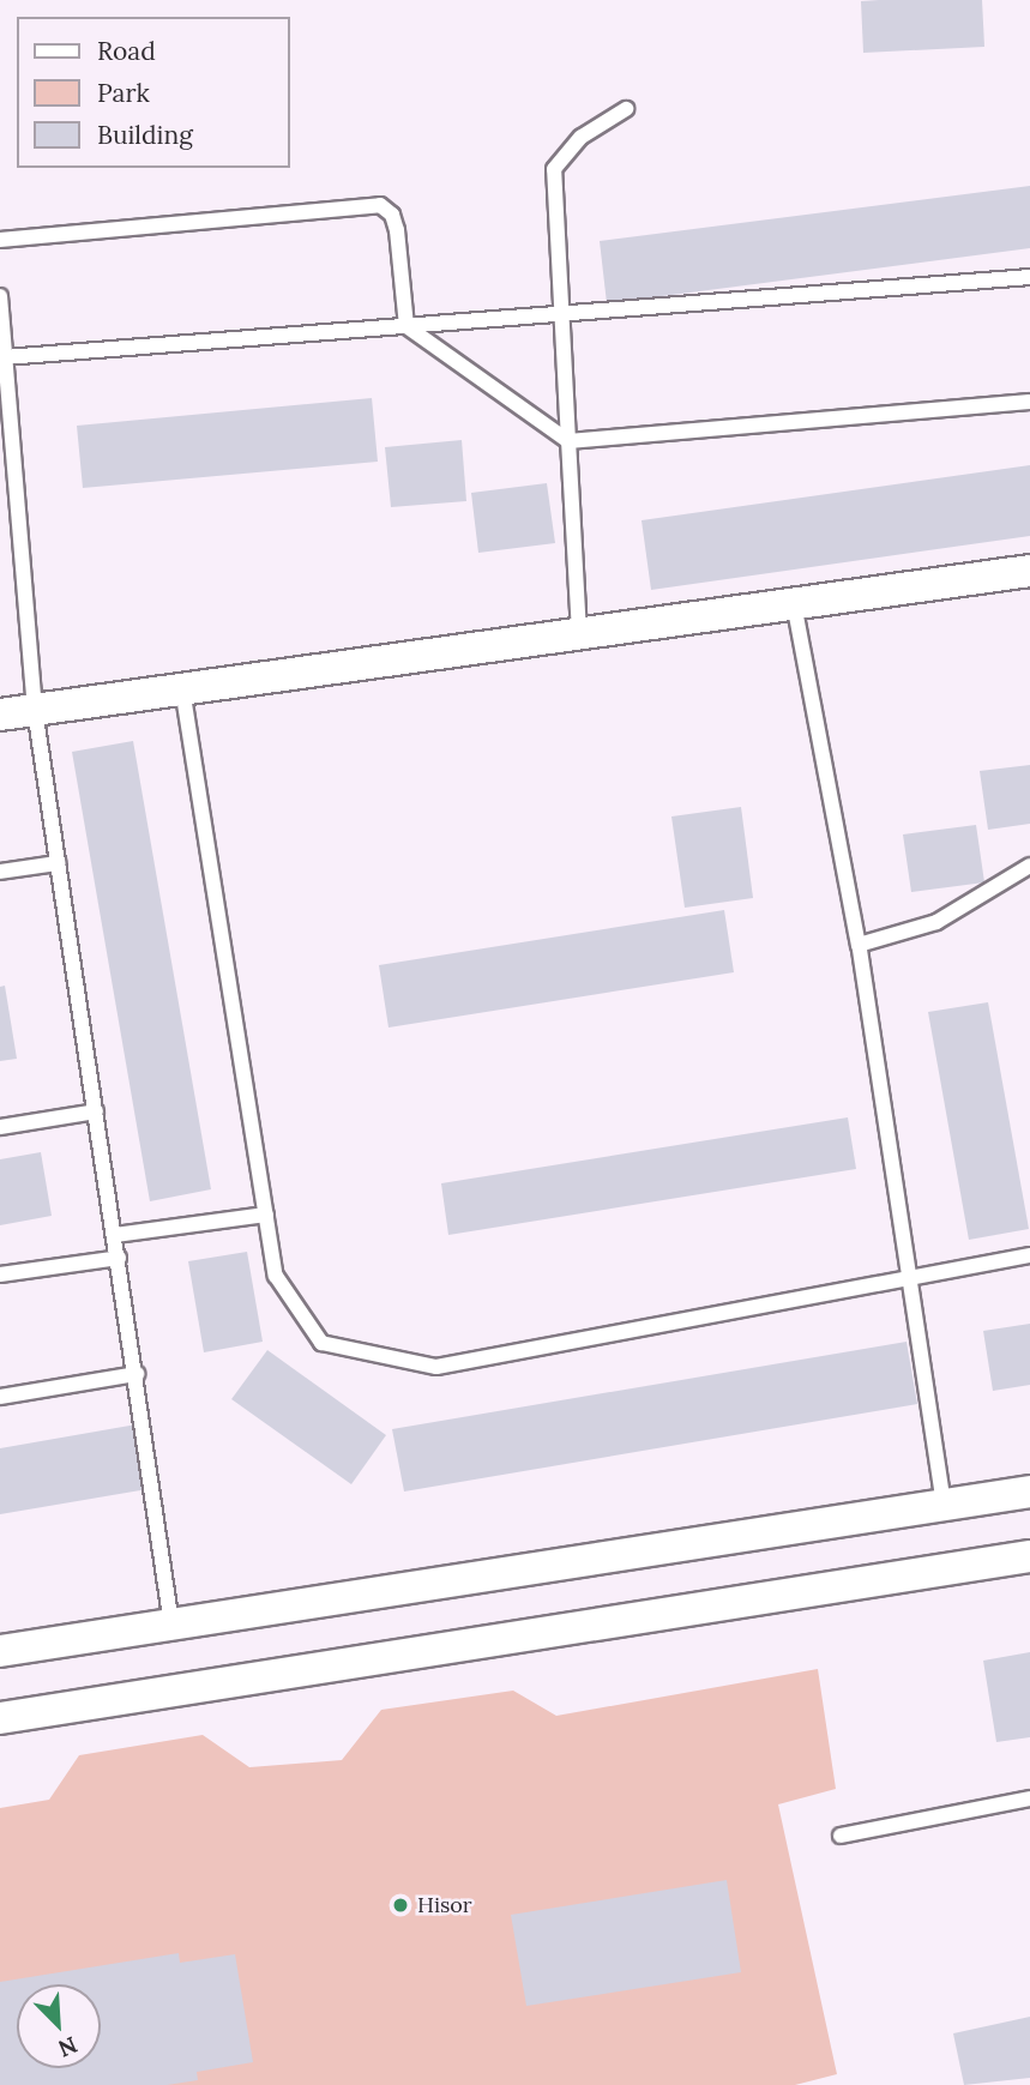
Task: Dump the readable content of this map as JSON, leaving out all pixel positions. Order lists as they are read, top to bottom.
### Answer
{
  "places": ["Hisor"],
  "legend": ["Road", "Park", "Building"],
  "north": "bottom right"
}
